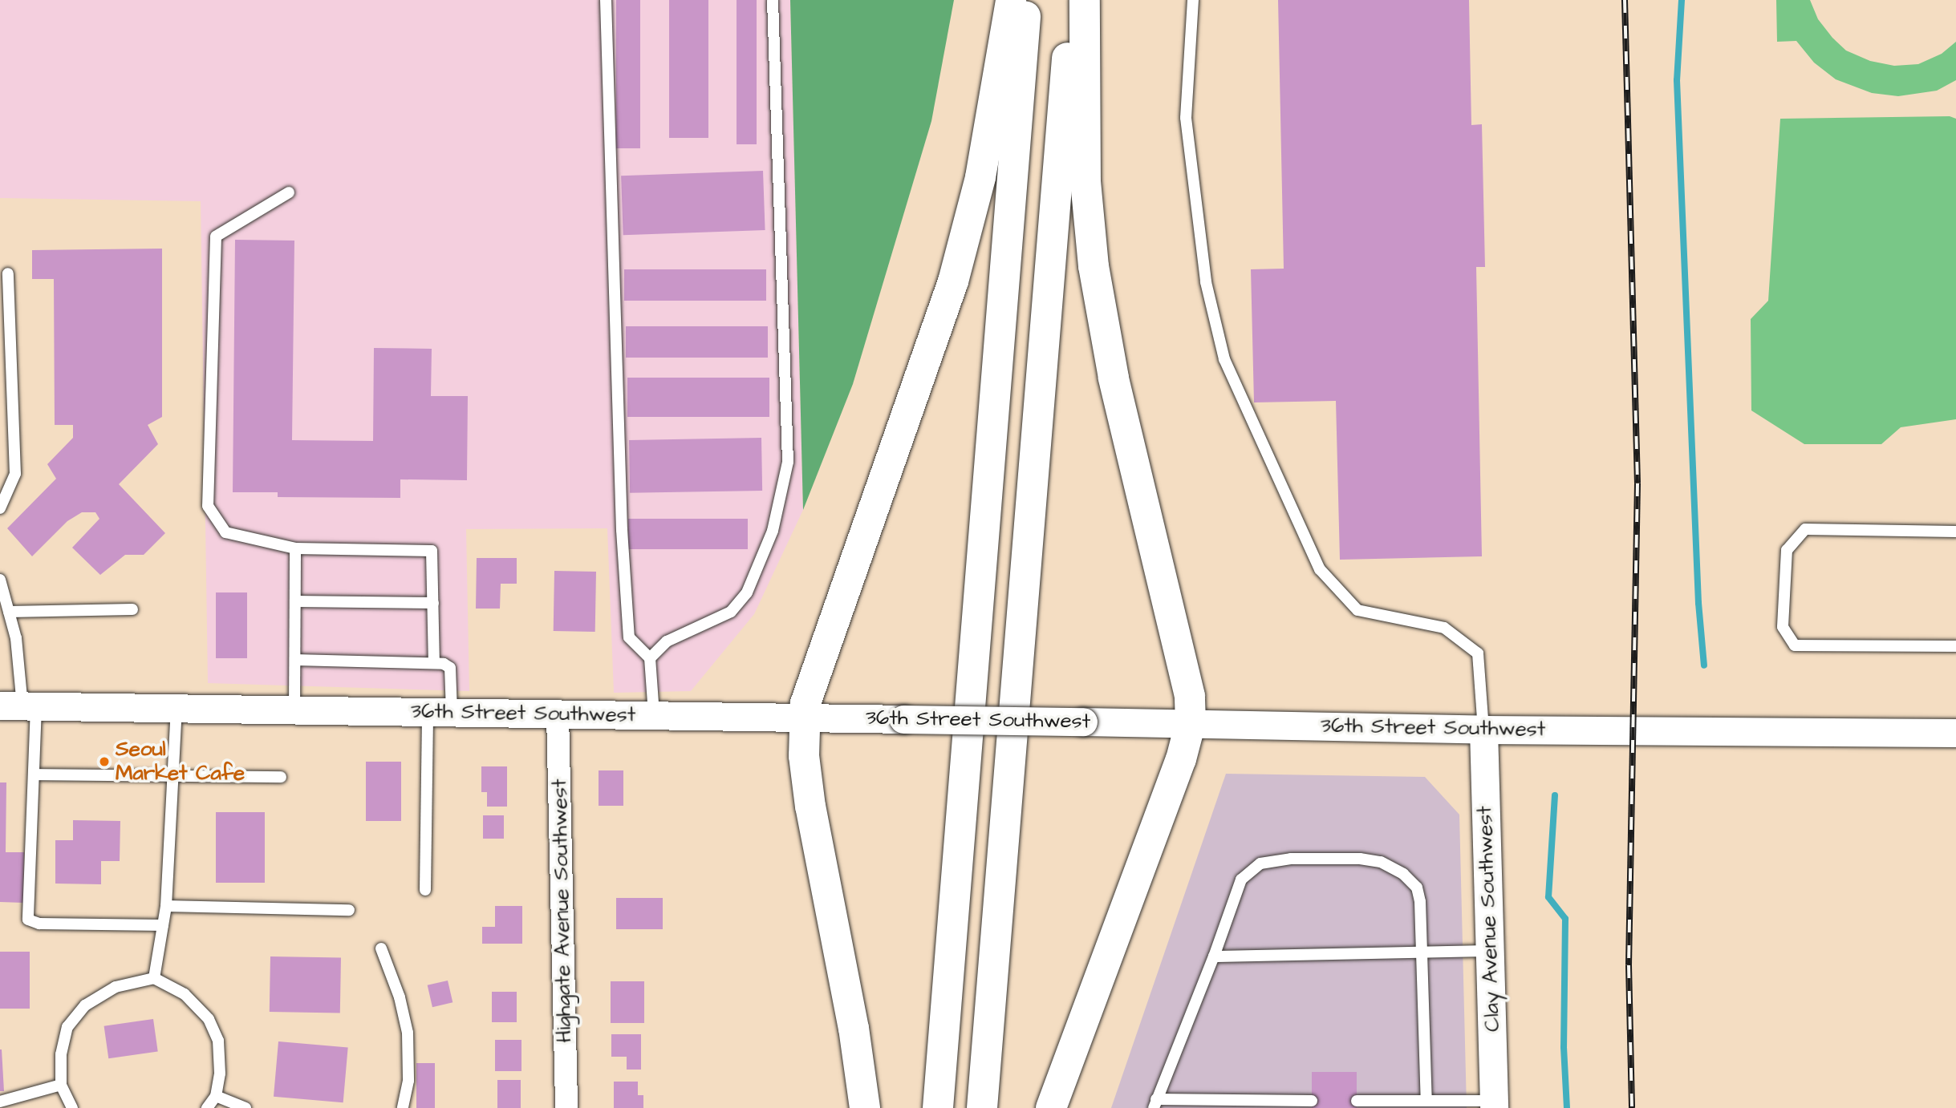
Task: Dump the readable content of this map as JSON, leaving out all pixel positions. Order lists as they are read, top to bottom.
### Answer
{
  "streets": {
    "street": ["36th Street Southwest", "Highgate Avenue Southwest", "Clay Avenue Southwest"]
  },
  "crossings": [
    ["36th Street Southwest", "Highgate Avenue Southwest"],
    ["36th Street Southwest", "Clay Avenue Southwest"]
  ],
  "places": ["Seoul Market Cafe"]
}
